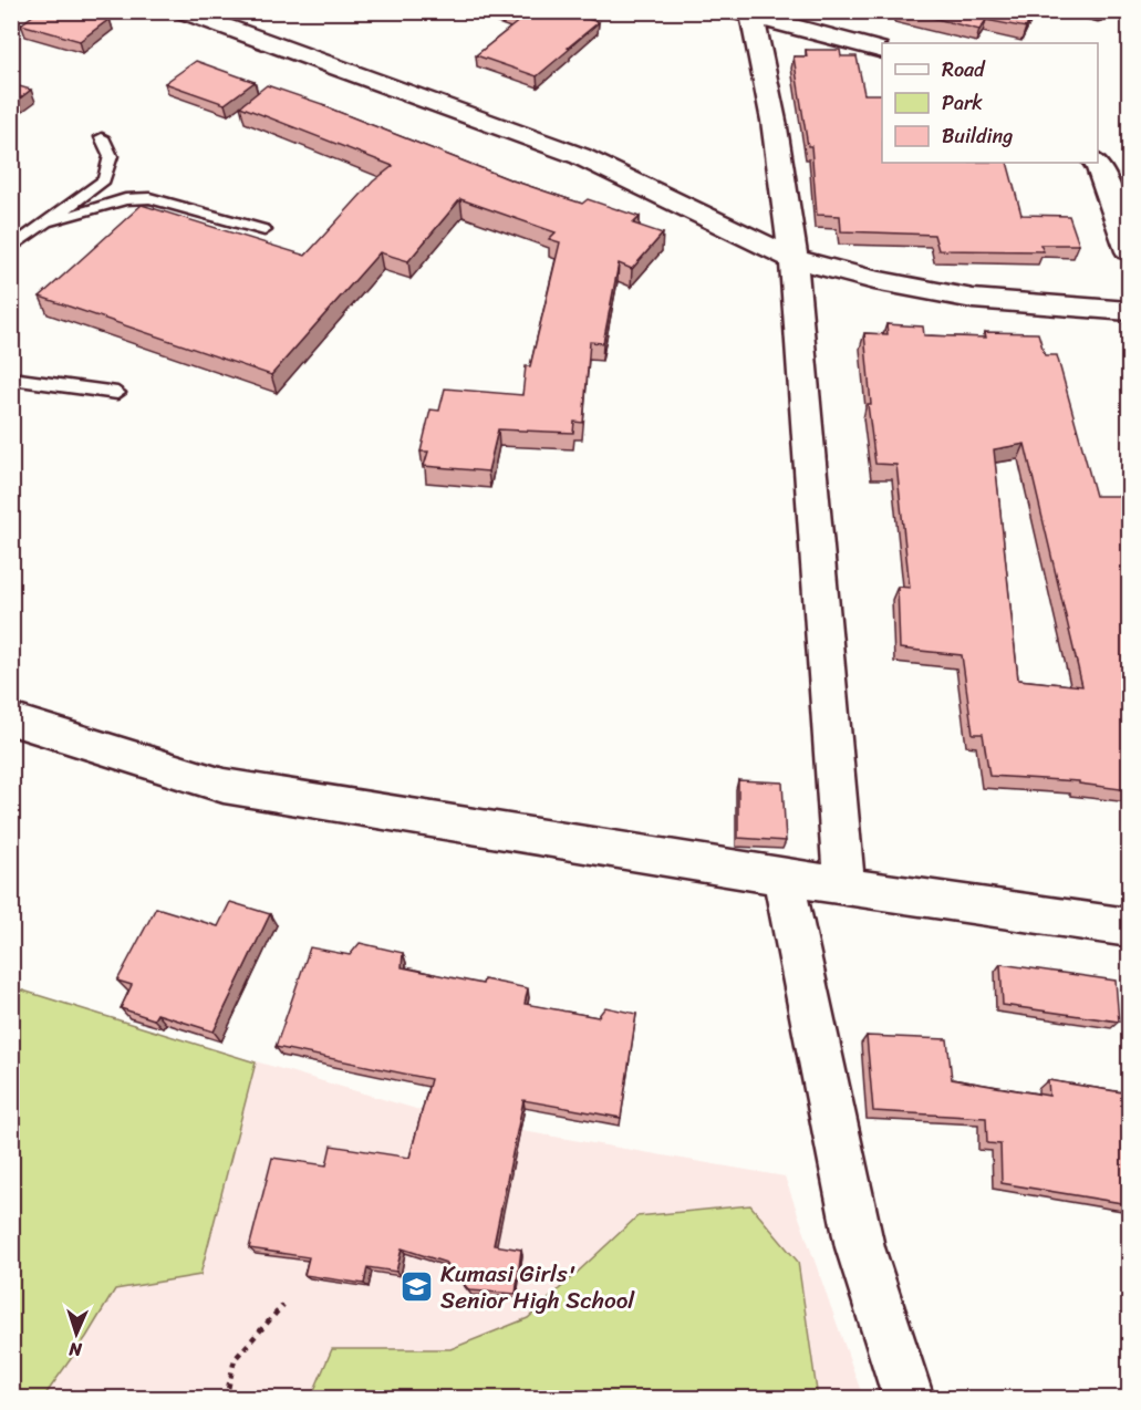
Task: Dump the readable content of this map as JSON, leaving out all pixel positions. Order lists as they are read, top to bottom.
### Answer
{
  "places": {
    "school or university": ["Kumasi Girls' Senior High School"]
  },
  "legend": ["Road", "Park", "Building"],
  "north": "bottom"
}
